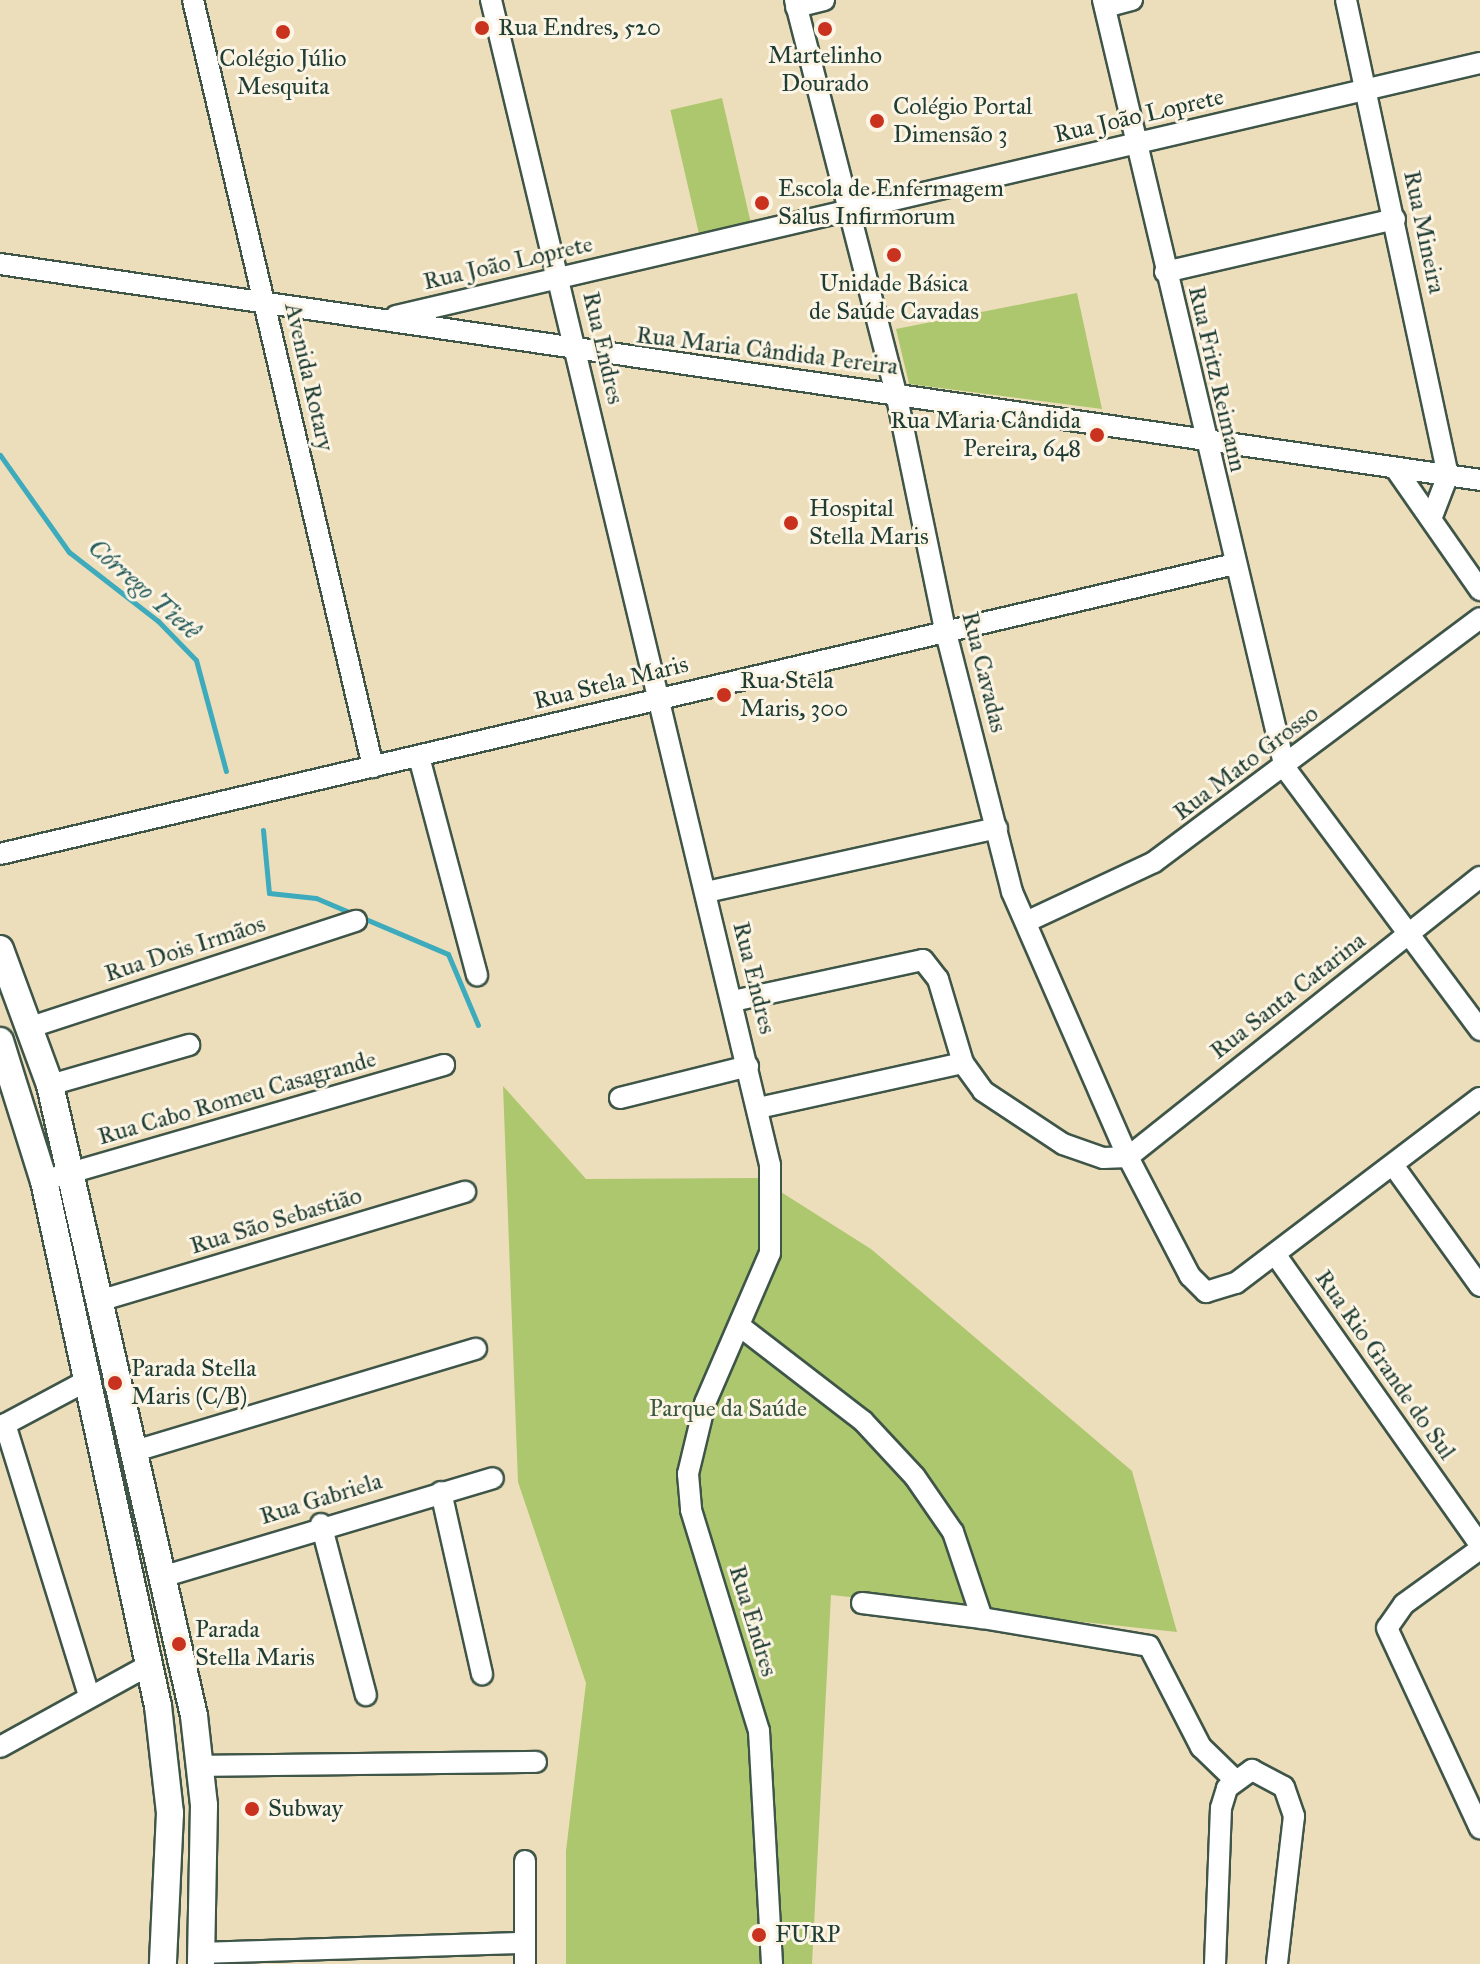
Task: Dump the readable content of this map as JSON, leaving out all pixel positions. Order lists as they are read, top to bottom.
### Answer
{
  "streets": {
    "street": [
      "Rua João Loprete",
      "Rua Mineira",
      "Rua Endres",
      "Rua Maria Cândida Pereira",
      "Avenida Rotary",
      "Rua Fritz Reimann",
      "Rua Cavadas",
      "Rua Stela Maris",
      "Rua Mato Grosso",
      "Rua Dois Irmãos",
      "Rua Santa Catarina",
      "Rua Cabo Romeu Casagrande",
      "Rua São Sebastião",
      "Rua Rio Grande do Sul",
      "Rua Gabriela"
    ]
  },
  "crossings": [
    ["Rua João Loprete", "Rua Mineira"],
    ["Rua João Loprete", "Rua Endres"],
    ["Rua João Loprete", "Rua Maria Cândida Pereira"],
    ["Rua João Loprete", "Rua Fritz Reimann"],
    ["Rua João Loprete", "Rua Cavadas"],
    ["Rua Mineira", "Rua Maria Cândida Pereira"],
    ["Rua Endres", "Rua Maria Cândida Pereira"],
    ["Rua Endres", "Rua Stela Maris"],
    ["Rua Maria Cândida Pereira", "Avenida Rotary"],
    ["Rua Maria Cândida Pereira", "Rua Fritz Reimann"],
    ["Rua Maria Cândida Pereira", "Rua Cavadas"],
    ["Avenida Rotary", "Rua Stela Maris"],
    ["Rua Fritz Reimann", "Rua Stela Maris"],
    ["Rua Fritz Reimann", "Rua Mato Grosso"],
    ["Rua Cavadas", "Rua Stela Maris"],
    ["Rua Cavadas", "Rua Mato Grosso"],
    ["Rua Cavadas", "Rua Santa Catarina"],
    ["Rua Cavadas", "Rua Rio Grande do Sul"]
  ],
  "water": ["Córrego Tietê"],
  "parks": ["Parque da Saúde"],
  "places": [
    "Rua Endres, 520",
    "Martelinho Dourado",
    "Colégio Júlio Mesquita",
    "Colégio Portal Dimensão 3",
    "Escola de Enfermagem Salus Infirmorum",
    "Unidade Básica de Saúde Cavadas",
    "Rua Maria Cândida Pereira, 648",
    "Hospital Stella Maris",
    "Rua Stela Maris, 300",
    "Parada Stella Maris (C/B)",
    "Parada Stella Maris",
    "Subway",
    "FURP"
  ]
}
